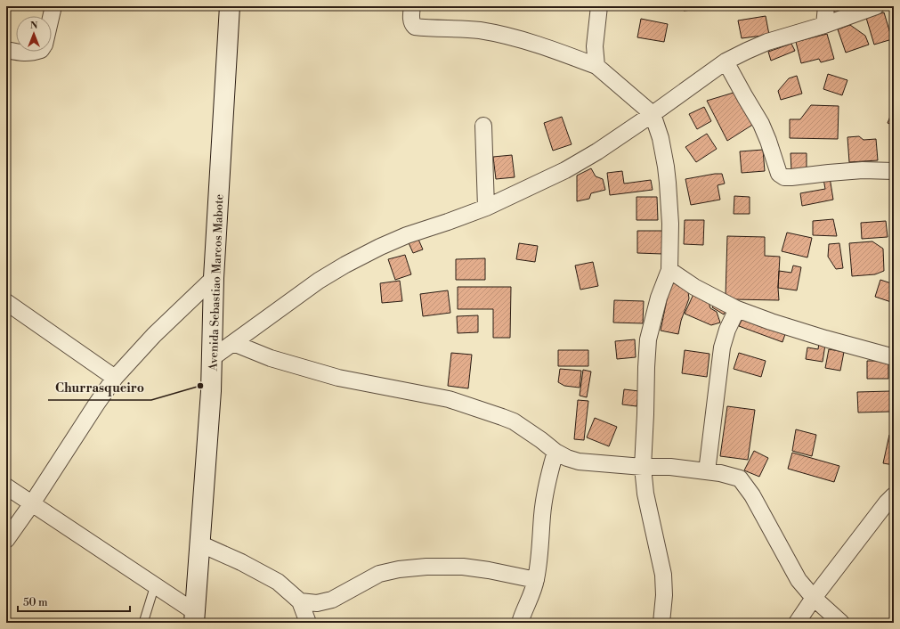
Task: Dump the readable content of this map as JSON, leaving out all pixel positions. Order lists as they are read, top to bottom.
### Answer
{
  "streets": {
    "main road": ["Avenida Sebastiao Marcos Mabote"]
  },
  "places": ["Churrasqueiro"],
  "scale_bar": "50 m",
  "north": "top"
}
